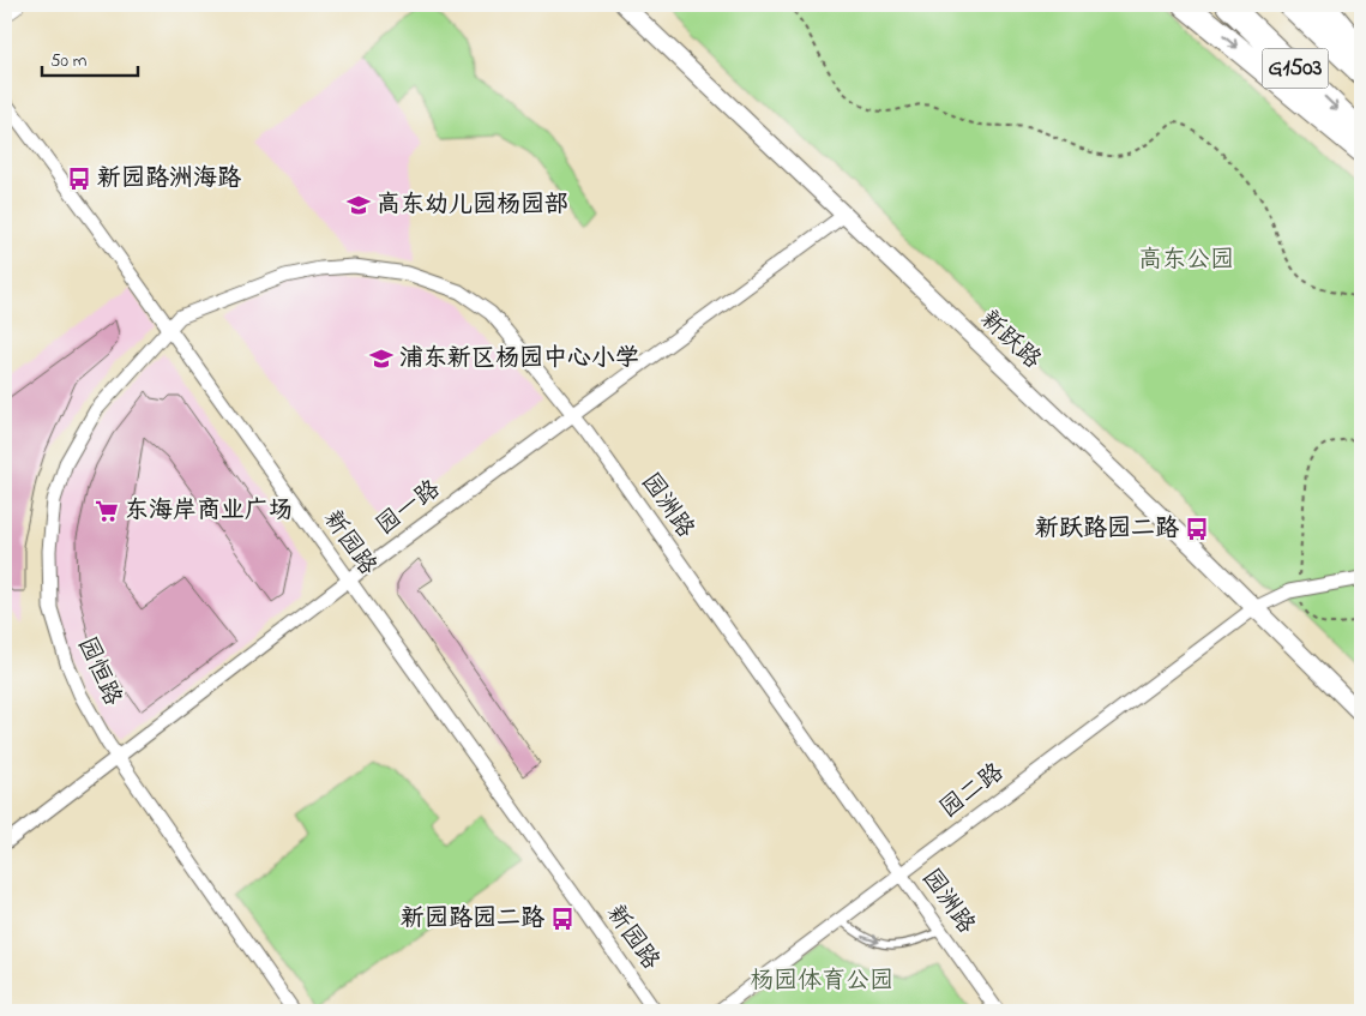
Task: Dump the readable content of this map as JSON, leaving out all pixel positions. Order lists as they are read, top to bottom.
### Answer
{
  "streets": {
    "highway": ["G1503"],
    "street": [
      "新跃路",
      "园洲路",
      "园一路",
      "新园路",
      "园恒路",
      "园二路"
    ]
  },
  "crossings": [
    ["新跃路", "园一路"],
    ["新跃路", "园二路"],
    ["园洲路", "园一路"],
    ["园洲路", "新园路"],
    ["园洲路", "园恒路"],
    ["园洲路", "园二路"],
    ["园一路", "新园路"],
    ["园一路", "园恒路"],
    ["新园路", "园恒路"]
  ],
  "parks": ["高东公园", "杨园体育公园"],
  "places": {
    "bus stop": ["新园路洲海路", "新跃路园二路", "新园路园二路"],
    "school or university": ["高东幼儿园杨园部", "浦东新区杨园中心小学"],
    "supermarket": ["东海岸商业广场"]
  },
  "scale_bar": "50 m"
}
